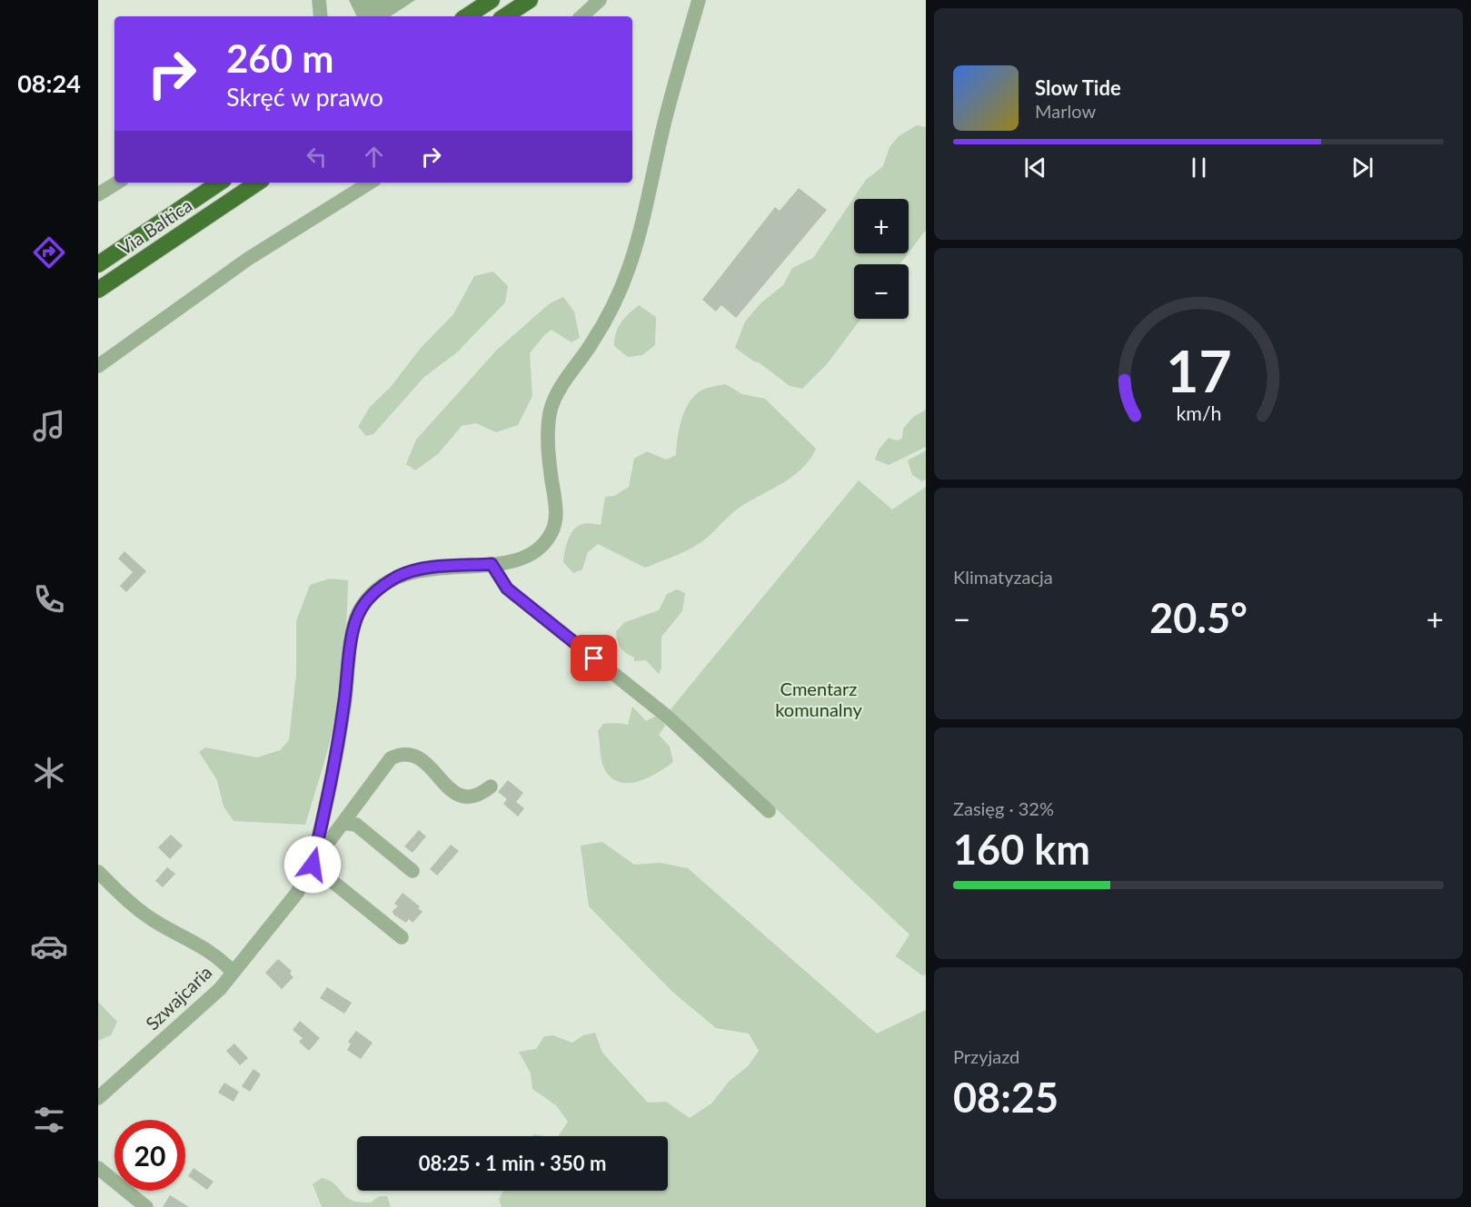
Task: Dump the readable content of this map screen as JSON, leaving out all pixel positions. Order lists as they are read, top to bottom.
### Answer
{
  "streets": {
    "highway": ["Via Baltica"],
    "street": ["Szwajcaria"]
  },
  "parks": ["Cmentarz komunalny"],
  "page": {
    "tabs": "08:24",
    "turn": ["260 m", "Skręć w prawo"],
    "song": ["Slow Tide", "Marlow"],
    "map_buttons": ["+", "−"],
    "tile": [
      "Klimatyzacja",
      ["Zasięg · 32%", "160 km"],
      ["Przyjazd", "08:25"]
    ],
    "heat": ["−", "20.5°", "+"],
    "limit": "20",
    "trip": "08:25 · 1 min · 350 m",
    "gauge": ["17", "km/h"]
  }
}
